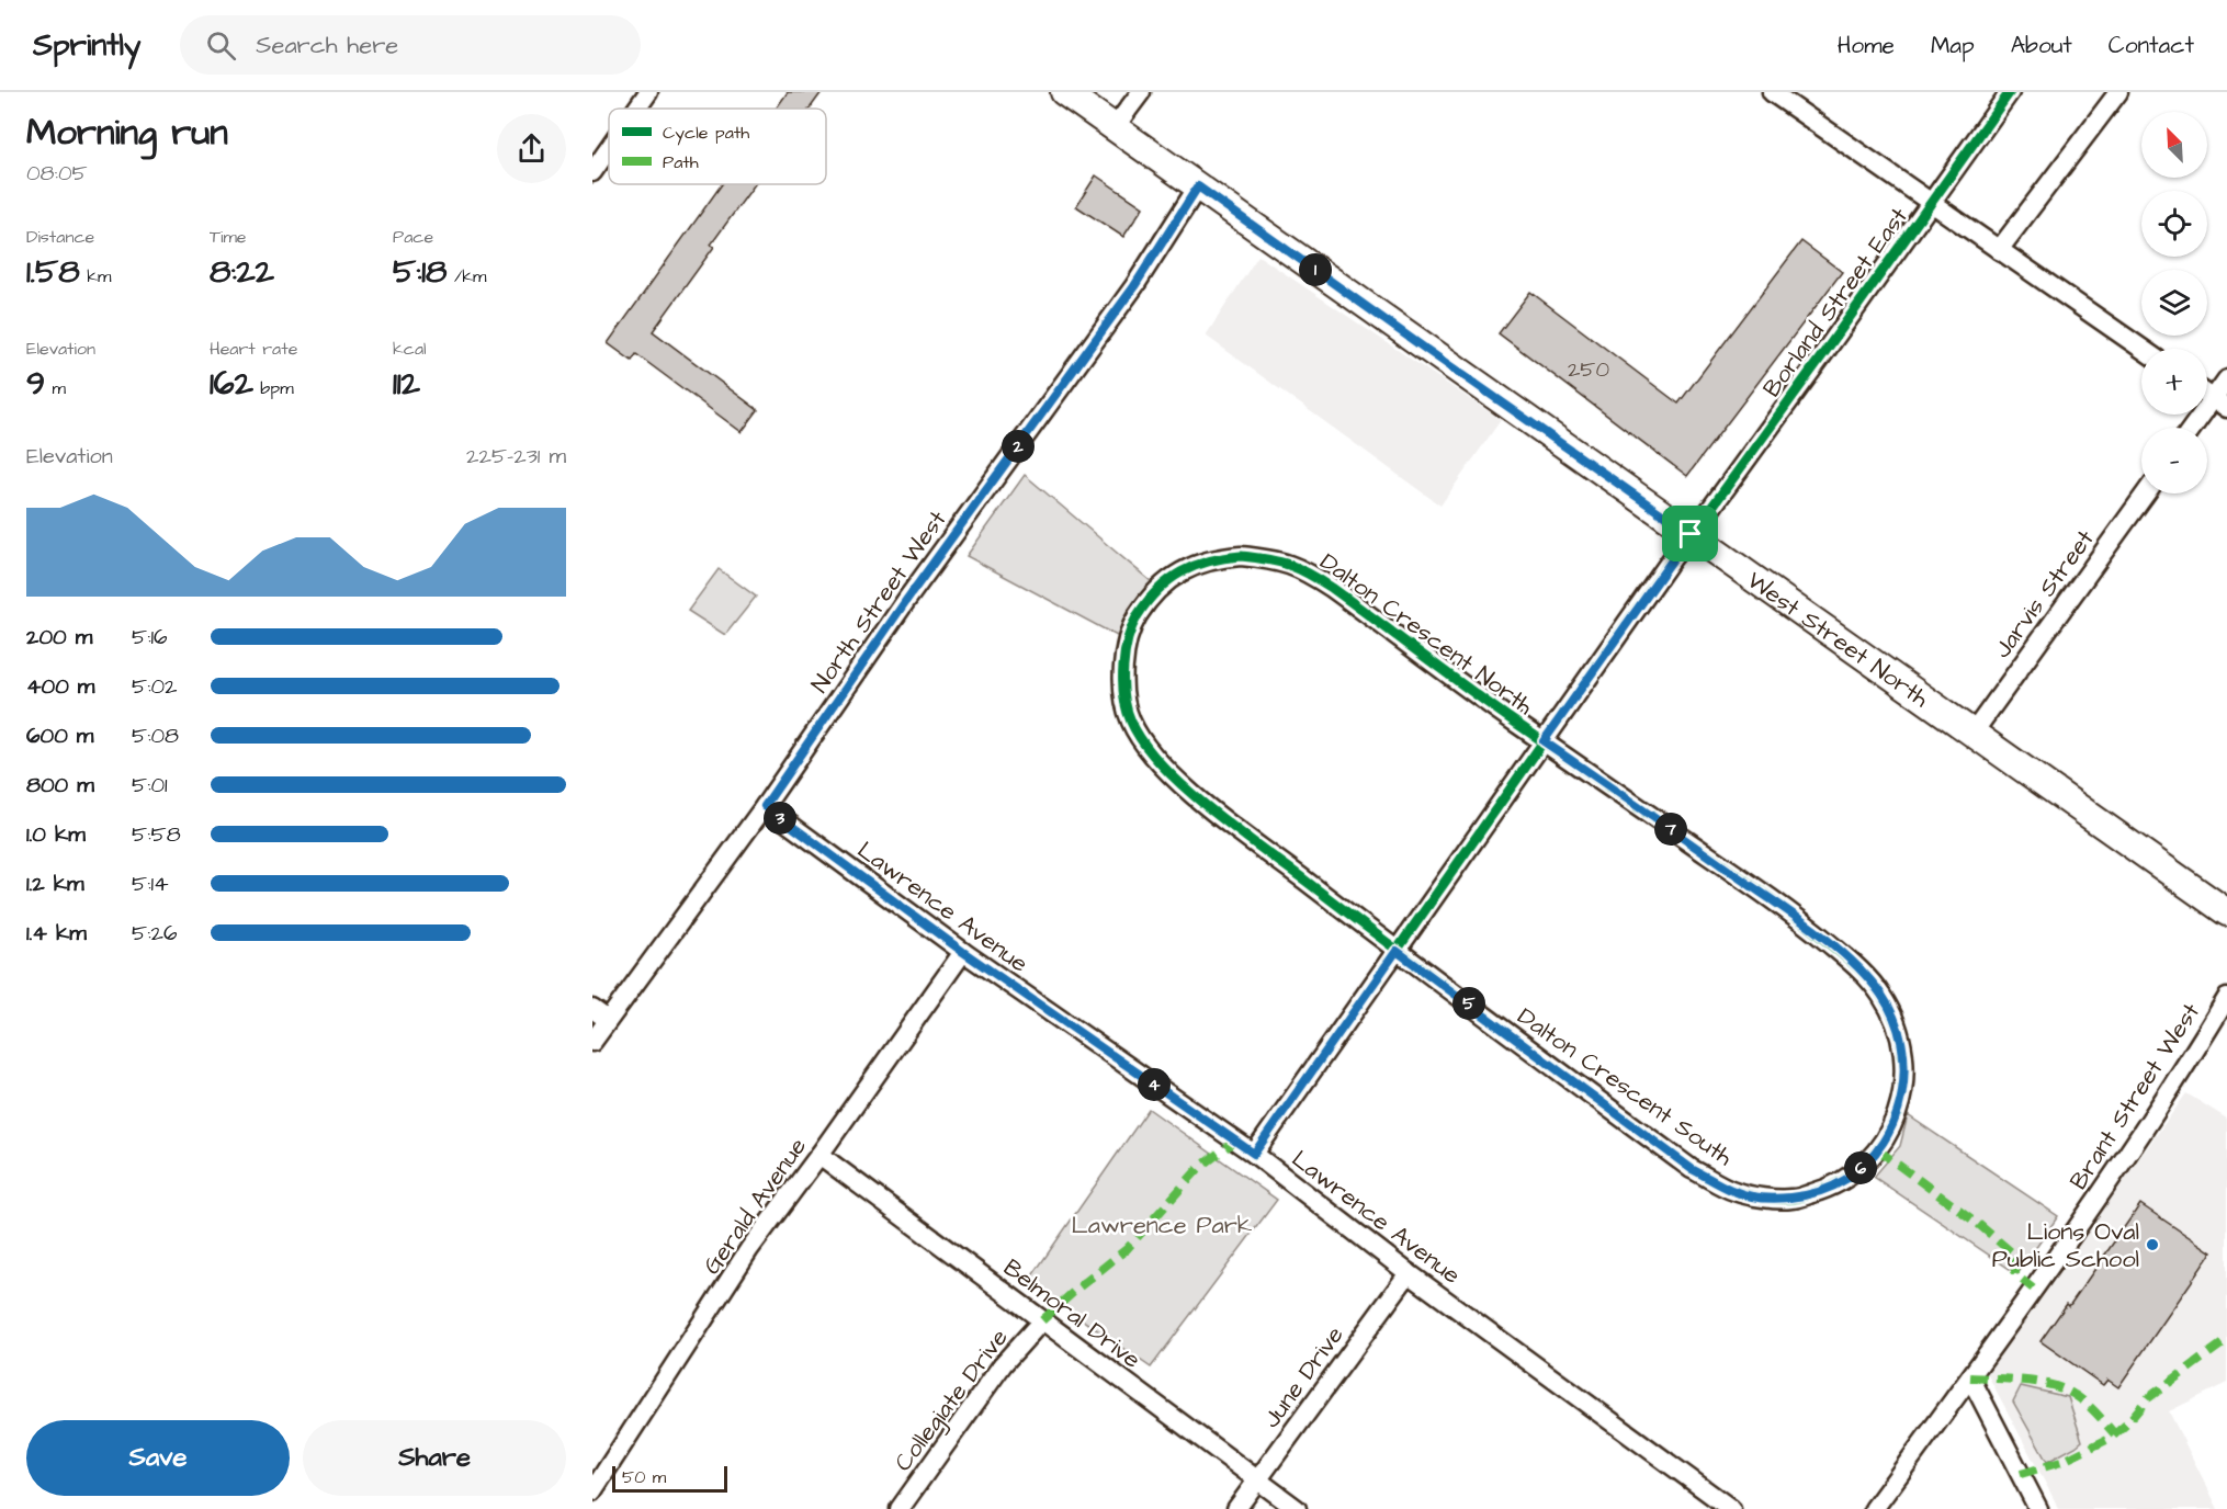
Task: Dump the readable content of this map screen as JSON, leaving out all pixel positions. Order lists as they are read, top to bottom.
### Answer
{
  "streets": {
    "main road": ["West Street North"],
    "street": [
      "Borland Street East",
      "Jarvis Street",
      "North Street West",
      "Dalton Crescent North",
      "Lawrence Avenue",
      "Dalton Crescent South",
      "Brant Street West",
      "Gerald Avenue",
      "Belmoral Drive",
      "June Drive",
      "Collegiate Drive"
    ]
  },
  "crossings": [
    ["Borland Street East", "Dalton Crescent North"],
    ["Borland Street East", "West Street North"],
    ["Borland Street East", "Lawrence Avenue"],
    ["Borland Street East", "Dalton Crescent South"],
    ["Jarvis Street", "West Street North"],
    ["North Street West", "West Street North"],
    ["North Street West", "Lawrence Avenue"],
    ["Dalton Crescent North", "Dalton Crescent South"],
    ["Lawrence Avenue", "Gerald Avenue"],
    ["Lawrence Avenue", "June Drive"],
    ["Gerald Avenue", "Belmoral Drive"],
    ["Belmoral Drive", "June Drive"],
    ["Belmoral Drive", "Collegiate Drive"]
  ],
  "parks": ["Lawrence Park"],
  "places": ["Lions Oval Public School"],
  "house_numbers": ["250"],
  "legend": ["Cycle path", "Path"],
  "scale_bar": "50 m",
  "north": "top left",
  "page": {
    "header": "Sprintly",
    "search": "Search here",
    "nav": [
      "Home",
      "Map",
      "About",
      "Contact"
    ],
    "heading": ["Morning run", "08:05"],
    "map_buttons": ["+", "−"],
    "stats": [
      ["Distance", "1.58 km"],
      ["Time", "8:22"],
      ["Pace", "5:18 /km"],
      ["Elevation", "9 m"],
      ["Heart rate", "162 bpm"],
      ["kcal", "112"]
    ],
    "pins": [
      "1",
      "2",
      "3",
      "7",
      "5",
      "4",
      "6"
    ],
    "chart": ["Elevation", "225–231 m"],
    "list": [
      {
        "name": "200 m",
        "note": "5:16"
      },
      {
        "name": "400 m",
        "note": "5:02"
      },
      {
        "name": "600 m",
        "note": "5:08"
      },
      {
        "name": "800 m",
        "note": "5:01"
      },
      {
        "name": "1.0 km",
        "note": "5:58"
      },
      {
        "name": "1.2 km",
        "note": "5:14"
      },
      {
        "name": "1.4 km",
        "note": "5:26"
      }
    ],
    "buttons": ["Save", "Share"],
    "scale": "50 m"
  }
}
